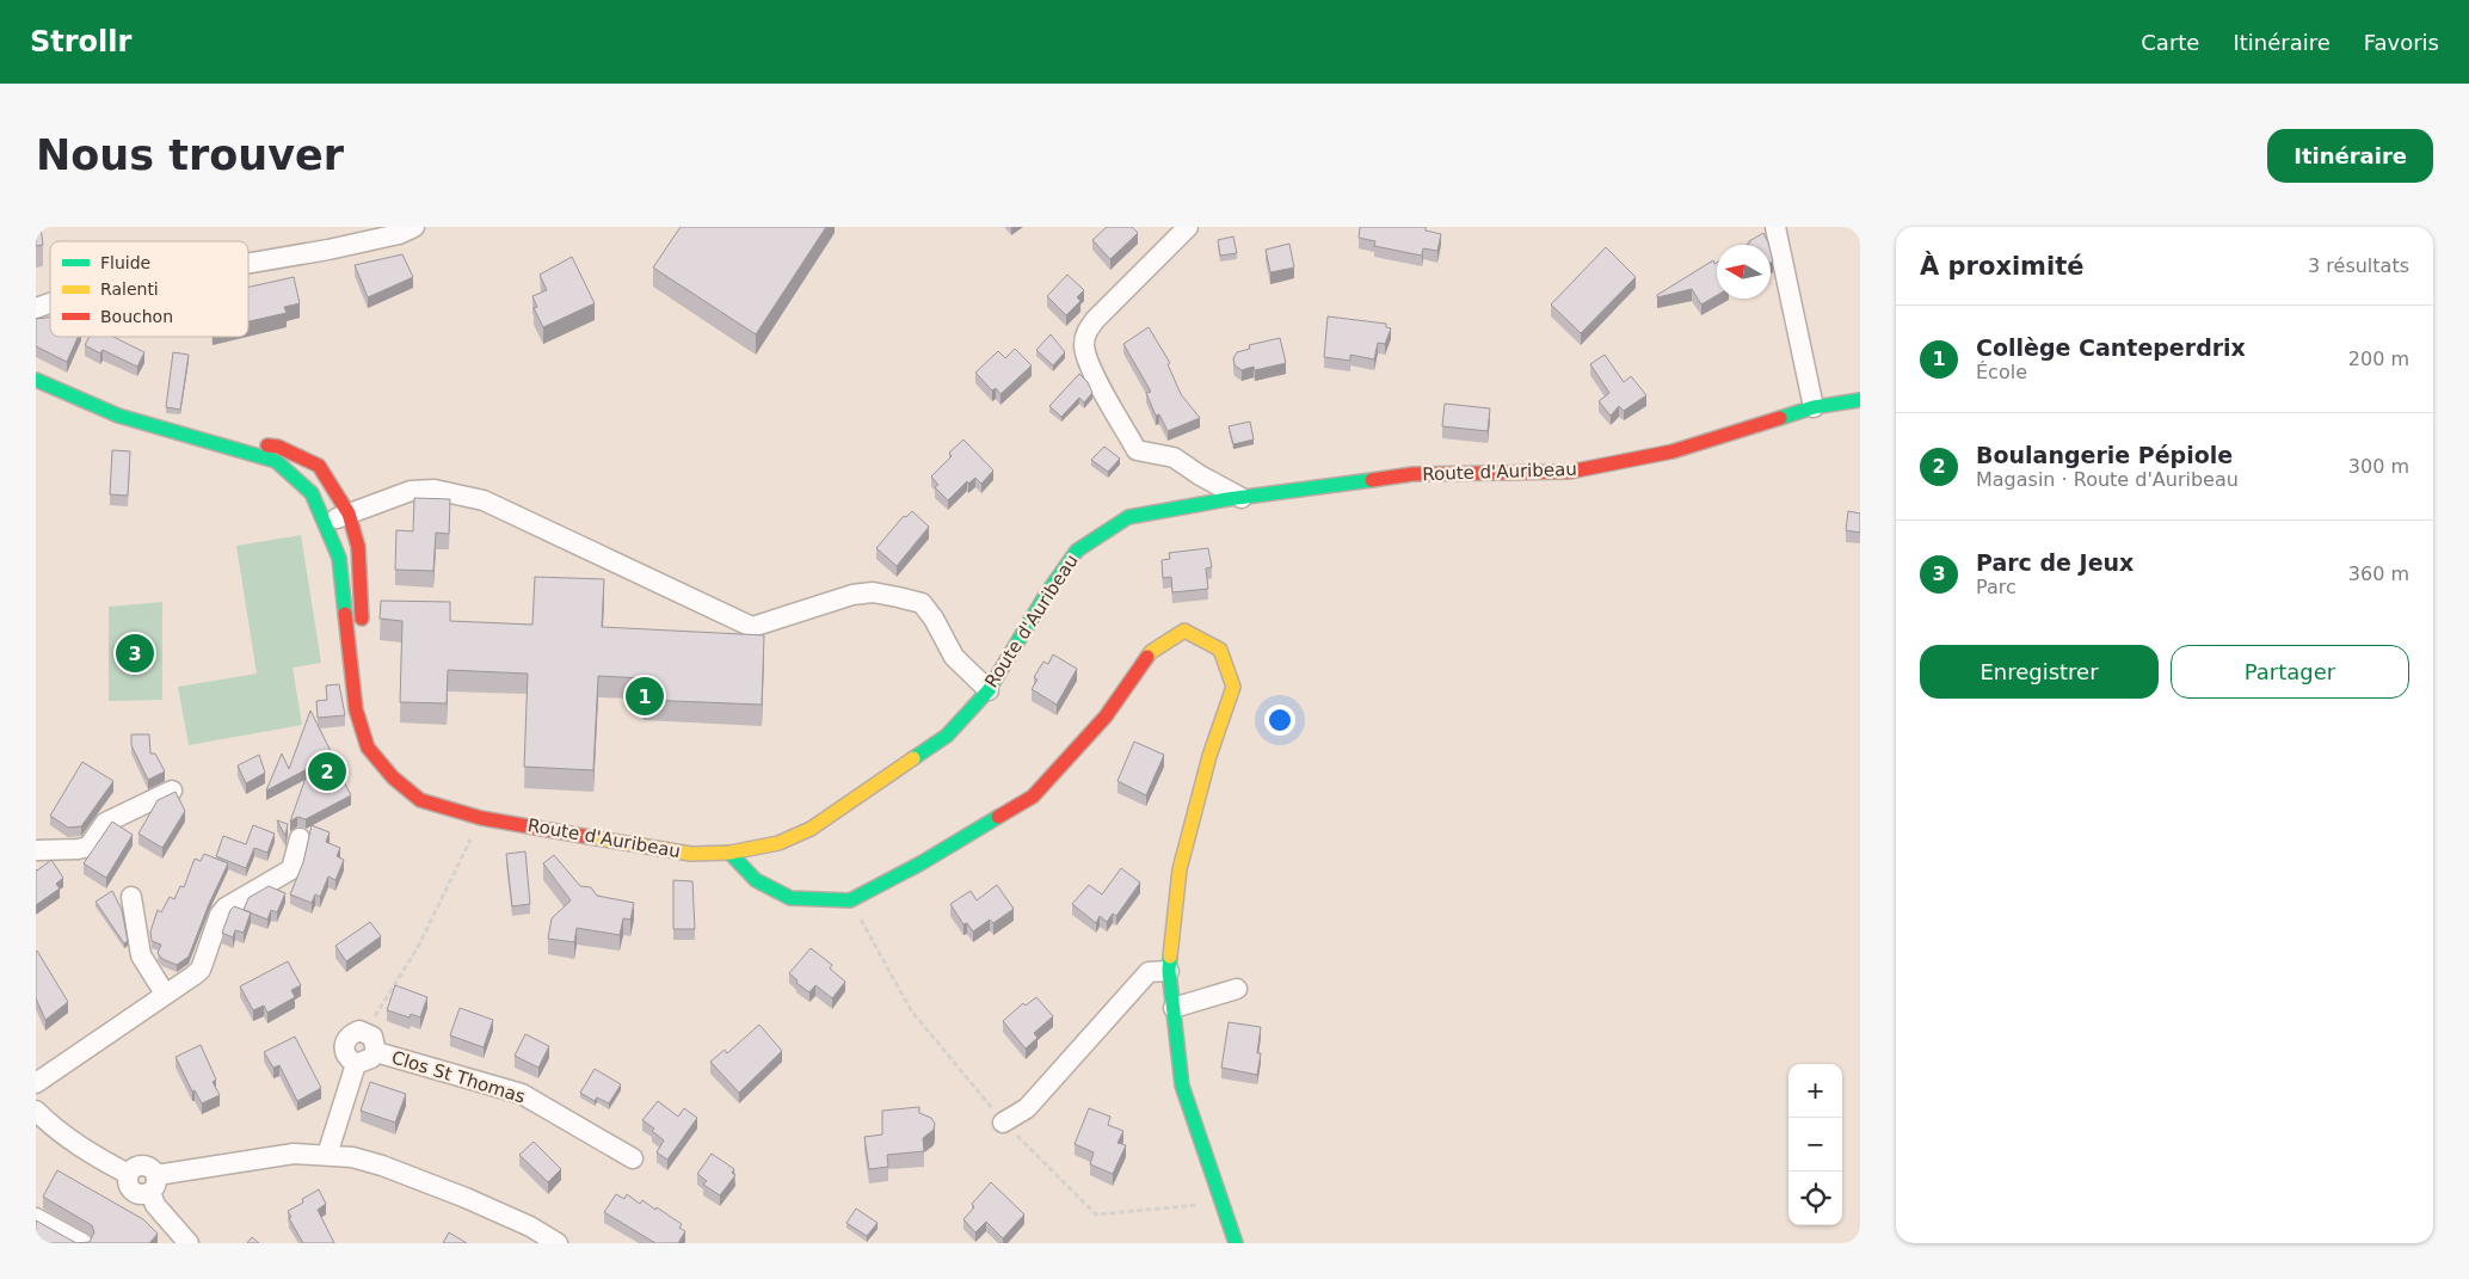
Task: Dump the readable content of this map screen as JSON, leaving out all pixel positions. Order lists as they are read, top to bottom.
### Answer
{
  "streets": {
    "street": ["Route d'Auribeau", "Clos St Thomas"]
  },
  "legend": ["Fluide", "Ralenti", "Bouchon"],
  "north": "left",
  "page": {
    "header": "Strollr",
    "nav": ["Carte", "Itinéraire", "Favoris"],
    "buttons": [
      "Itinéraire",
      ["Enregistrer", "Partager"]
    ],
    "title": "Nous trouver",
    "heading": ["À proximité", "3 résultats"],
    "list": [
      {
        "mark": "1",
        "name": "Collège Canteperdrix",
        "note": "École",
        "value": "200 m"
      },
      {
        "mark": "2",
        "name": "Boulangerie Pépiole",
        "note": "Magasin · Route d'Auribeau",
        "value": "300 m"
      },
      {
        "mark": "3",
        "name": "Parc de Jeux",
        "note": "Parc",
        "value": "360 m"
      }
    ],
    "pins": ["3", "1", "2"],
    "map_buttons": ["+", "−"]
  }
}
